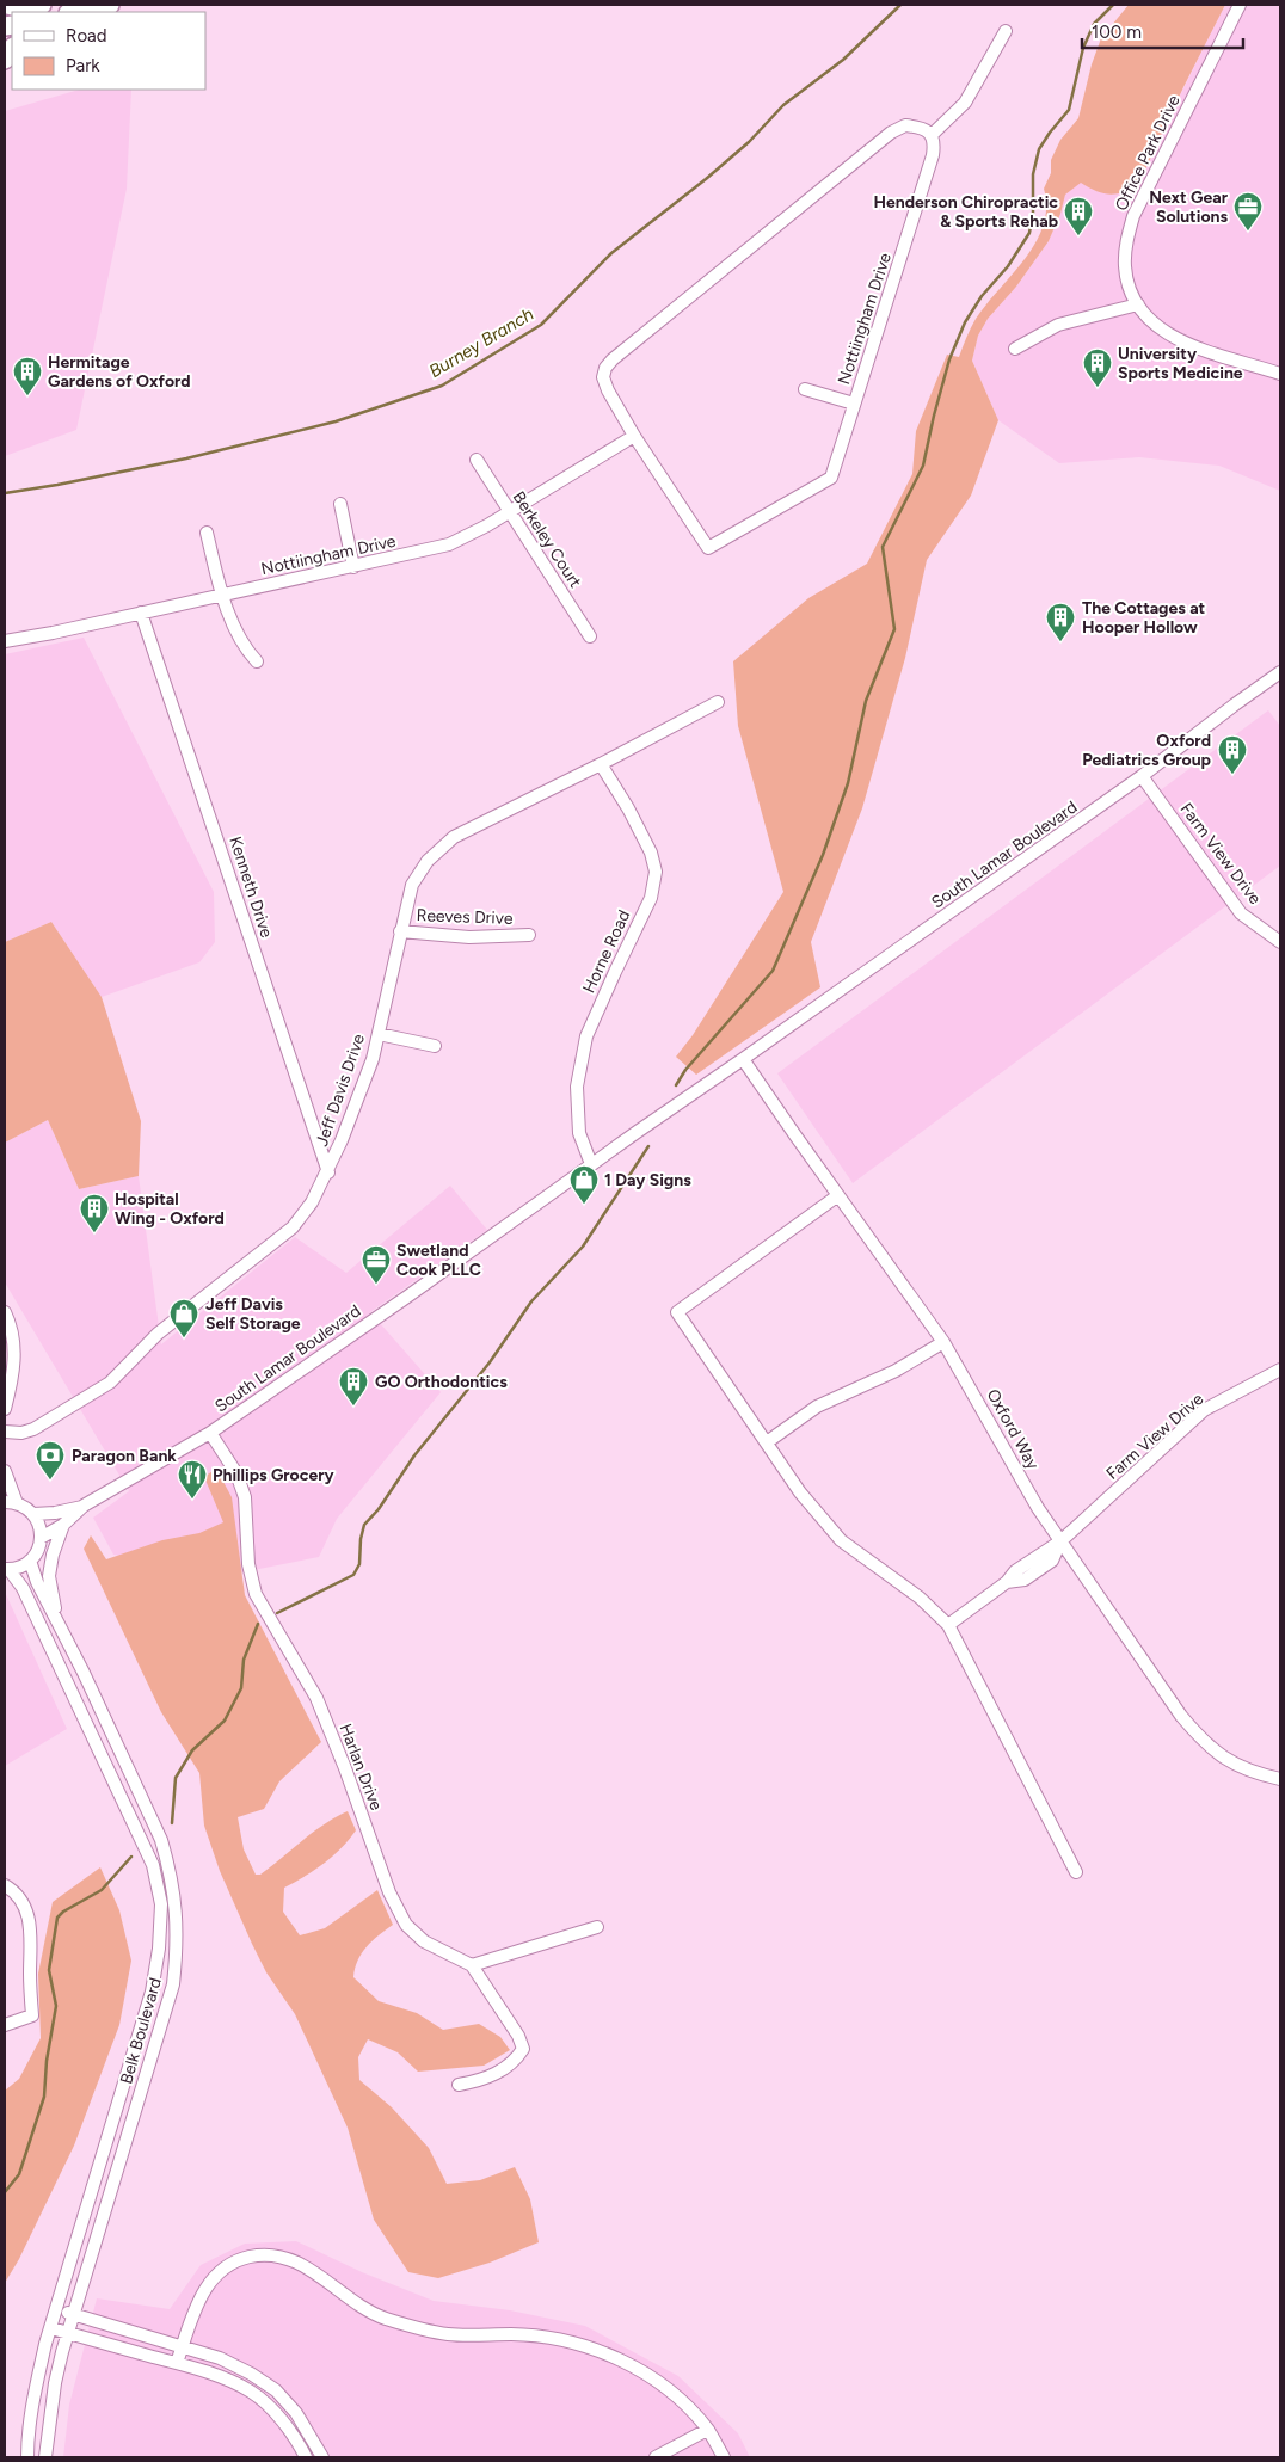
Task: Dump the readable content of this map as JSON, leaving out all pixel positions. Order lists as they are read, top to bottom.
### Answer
{
  "streets": {
    "street": [
      "Office Park Drive",
      "Nottiingham Drive",
      "Berkeley Court",
      "Farm View Drive",
      "South Lamar Boulevard",
      "Kenneth Drive",
      "Reeves Drive",
      "Horne Road",
      "Jeff Davis Drive",
      "Oxford Way",
      "Harlan Drive",
      "Belk Boulevard"
    ]
  },
  "crossings": [
    ["Nottiingham Drive", "Berkeley Court"],
    ["Nottiingham Drive", "Kenneth Drive"],
    ["Farm View Drive", "South Lamar Boulevard"],
    ["Farm View Drive", "Oxford Way"],
    ["South Lamar Boulevard", "Horne Road"],
    ["South Lamar Boulevard", "Oxford Way"],
    ["South Lamar Boulevard", "Harlan Drive"],
    ["Kenneth Drive", "Jeff Davis Drive"],
    ["Reeves Drive", "Jeff Davis Drive"],
    ["Horne Road", "Jeff Davis Drive"]
  ],
  "water": ["Burney Branch"],
  "places": {
    "office": ["Next Gear Solutions", "Swetland Cook PLLC"],
    "building": [
      "Henderson Chiropractic & Sports Rehab",
      "University Sports Medicine",
      "Hermitage Gardens of Oxford",
      "The Cottages at Hooper Hollow",
      "Oxford Pediatrics Group",
      "Hospital Wing - Oxford",
      "GO Orthodontics"
    ],
    "shop": ["1 Day Signs", "Jeff Davis Self Storage"],
    "bank": ["Paragon Bank"],
    "restaurant": ["Phillips Grocery"]
  },
  "legend": ["Road", "Park"],
  "scale_bar": "100 m"
}
